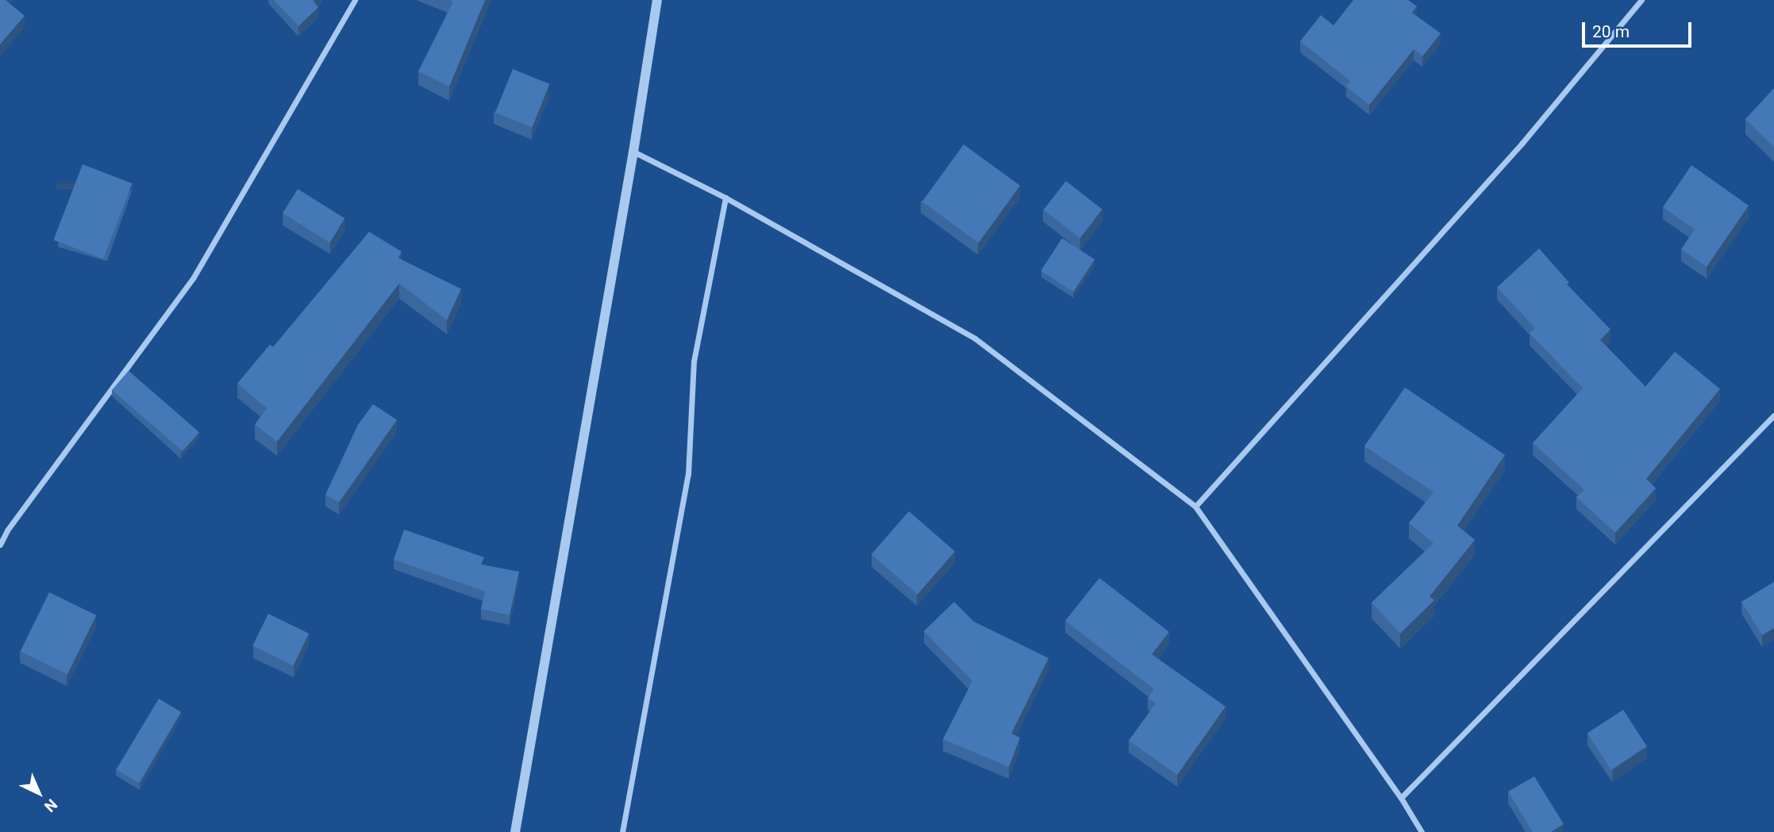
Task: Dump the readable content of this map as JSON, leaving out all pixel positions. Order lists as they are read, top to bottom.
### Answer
{
  "scale_bar": "20 m",
  "north": "bottom right"
}
